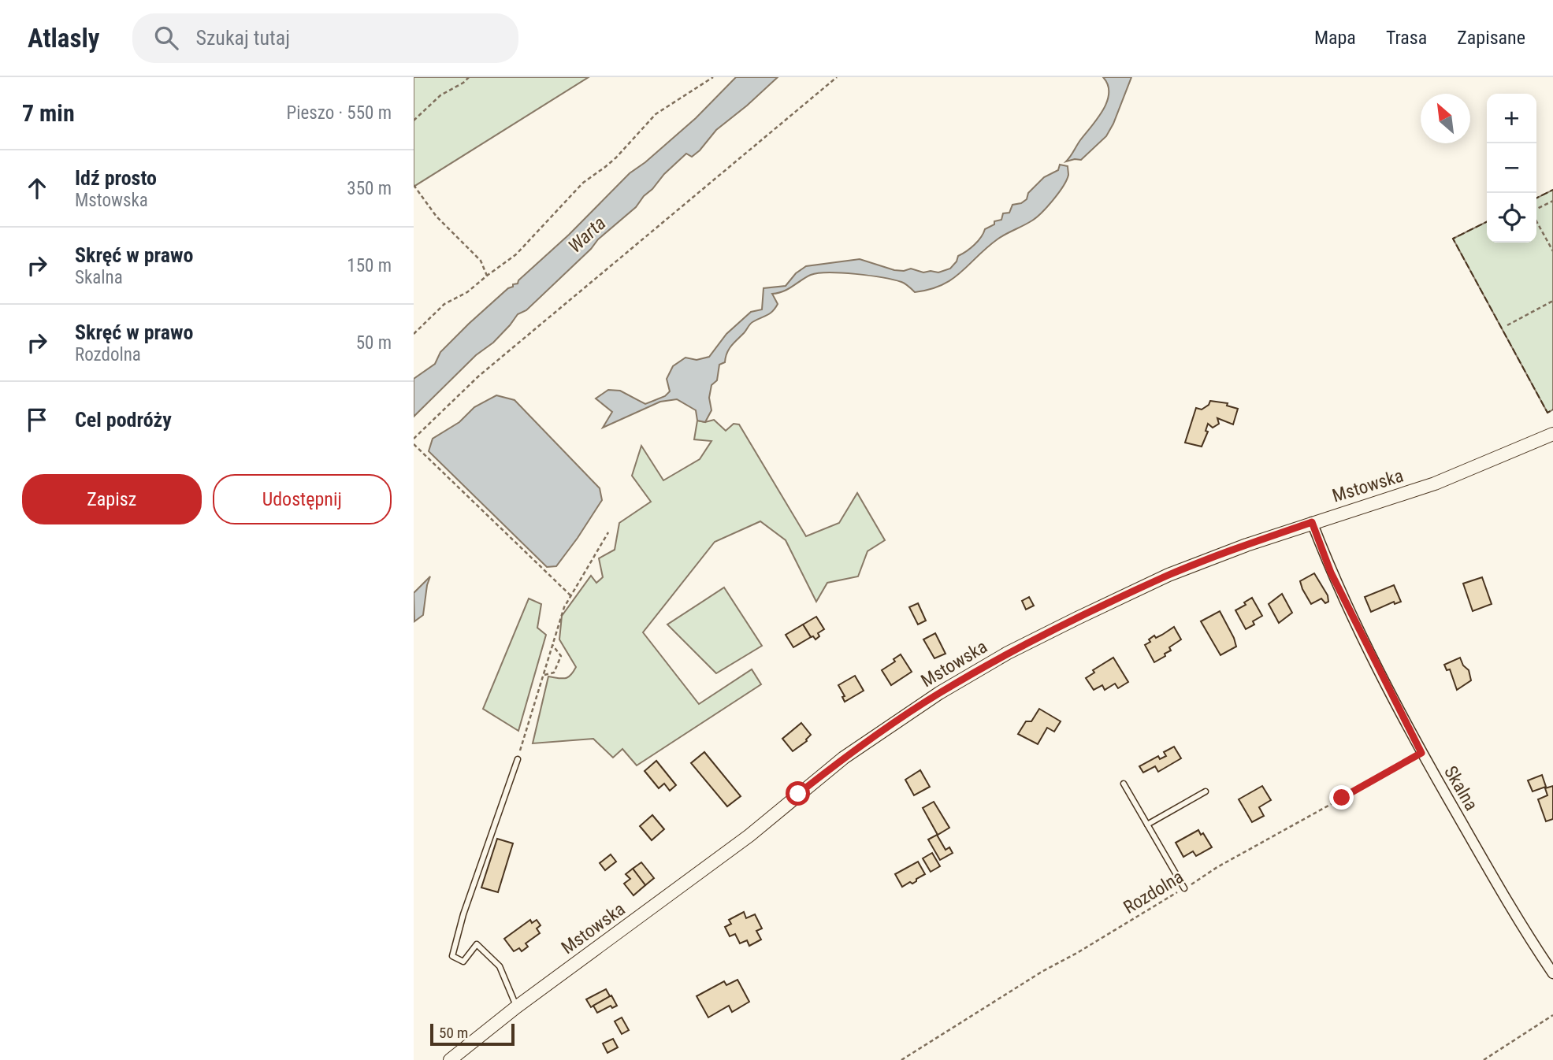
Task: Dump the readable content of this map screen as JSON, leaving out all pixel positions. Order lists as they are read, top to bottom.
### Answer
{
  "streets": {
    "street": ["Mstowska", "Skalna"],
    "path": ["Rozdolna"]
  },
  "crossings": [
    ["Mstowska", "Skalna"],
    ["Skalna", "Rozdolna"]
  ],
  "water": ["Warta"],
  "scale_bar": "50 m",
  "north": "top left",
  "page": {
    "header": "Atlasly",
    "search": "Szukaj tutaj",
    "nav": ["Mapa", "Trasa", "Zapisane"],
    "heading": ["7 min", "Pieszo · 550 m"],
    "map_buttons": ["+", "−"],
    "list": [
      ["Idź prosto", "Mstowska", "350 m"],
      ["Skręć w prawo", "Skalna", "150 m"],
      ["Skręć w prawo", "Rozdolna", "50 m"],
      "Cel podróży"
    ],
    "buttons": ["Zapisz", "Udostępnij"],
    "scale": "50 m"
  }
}
